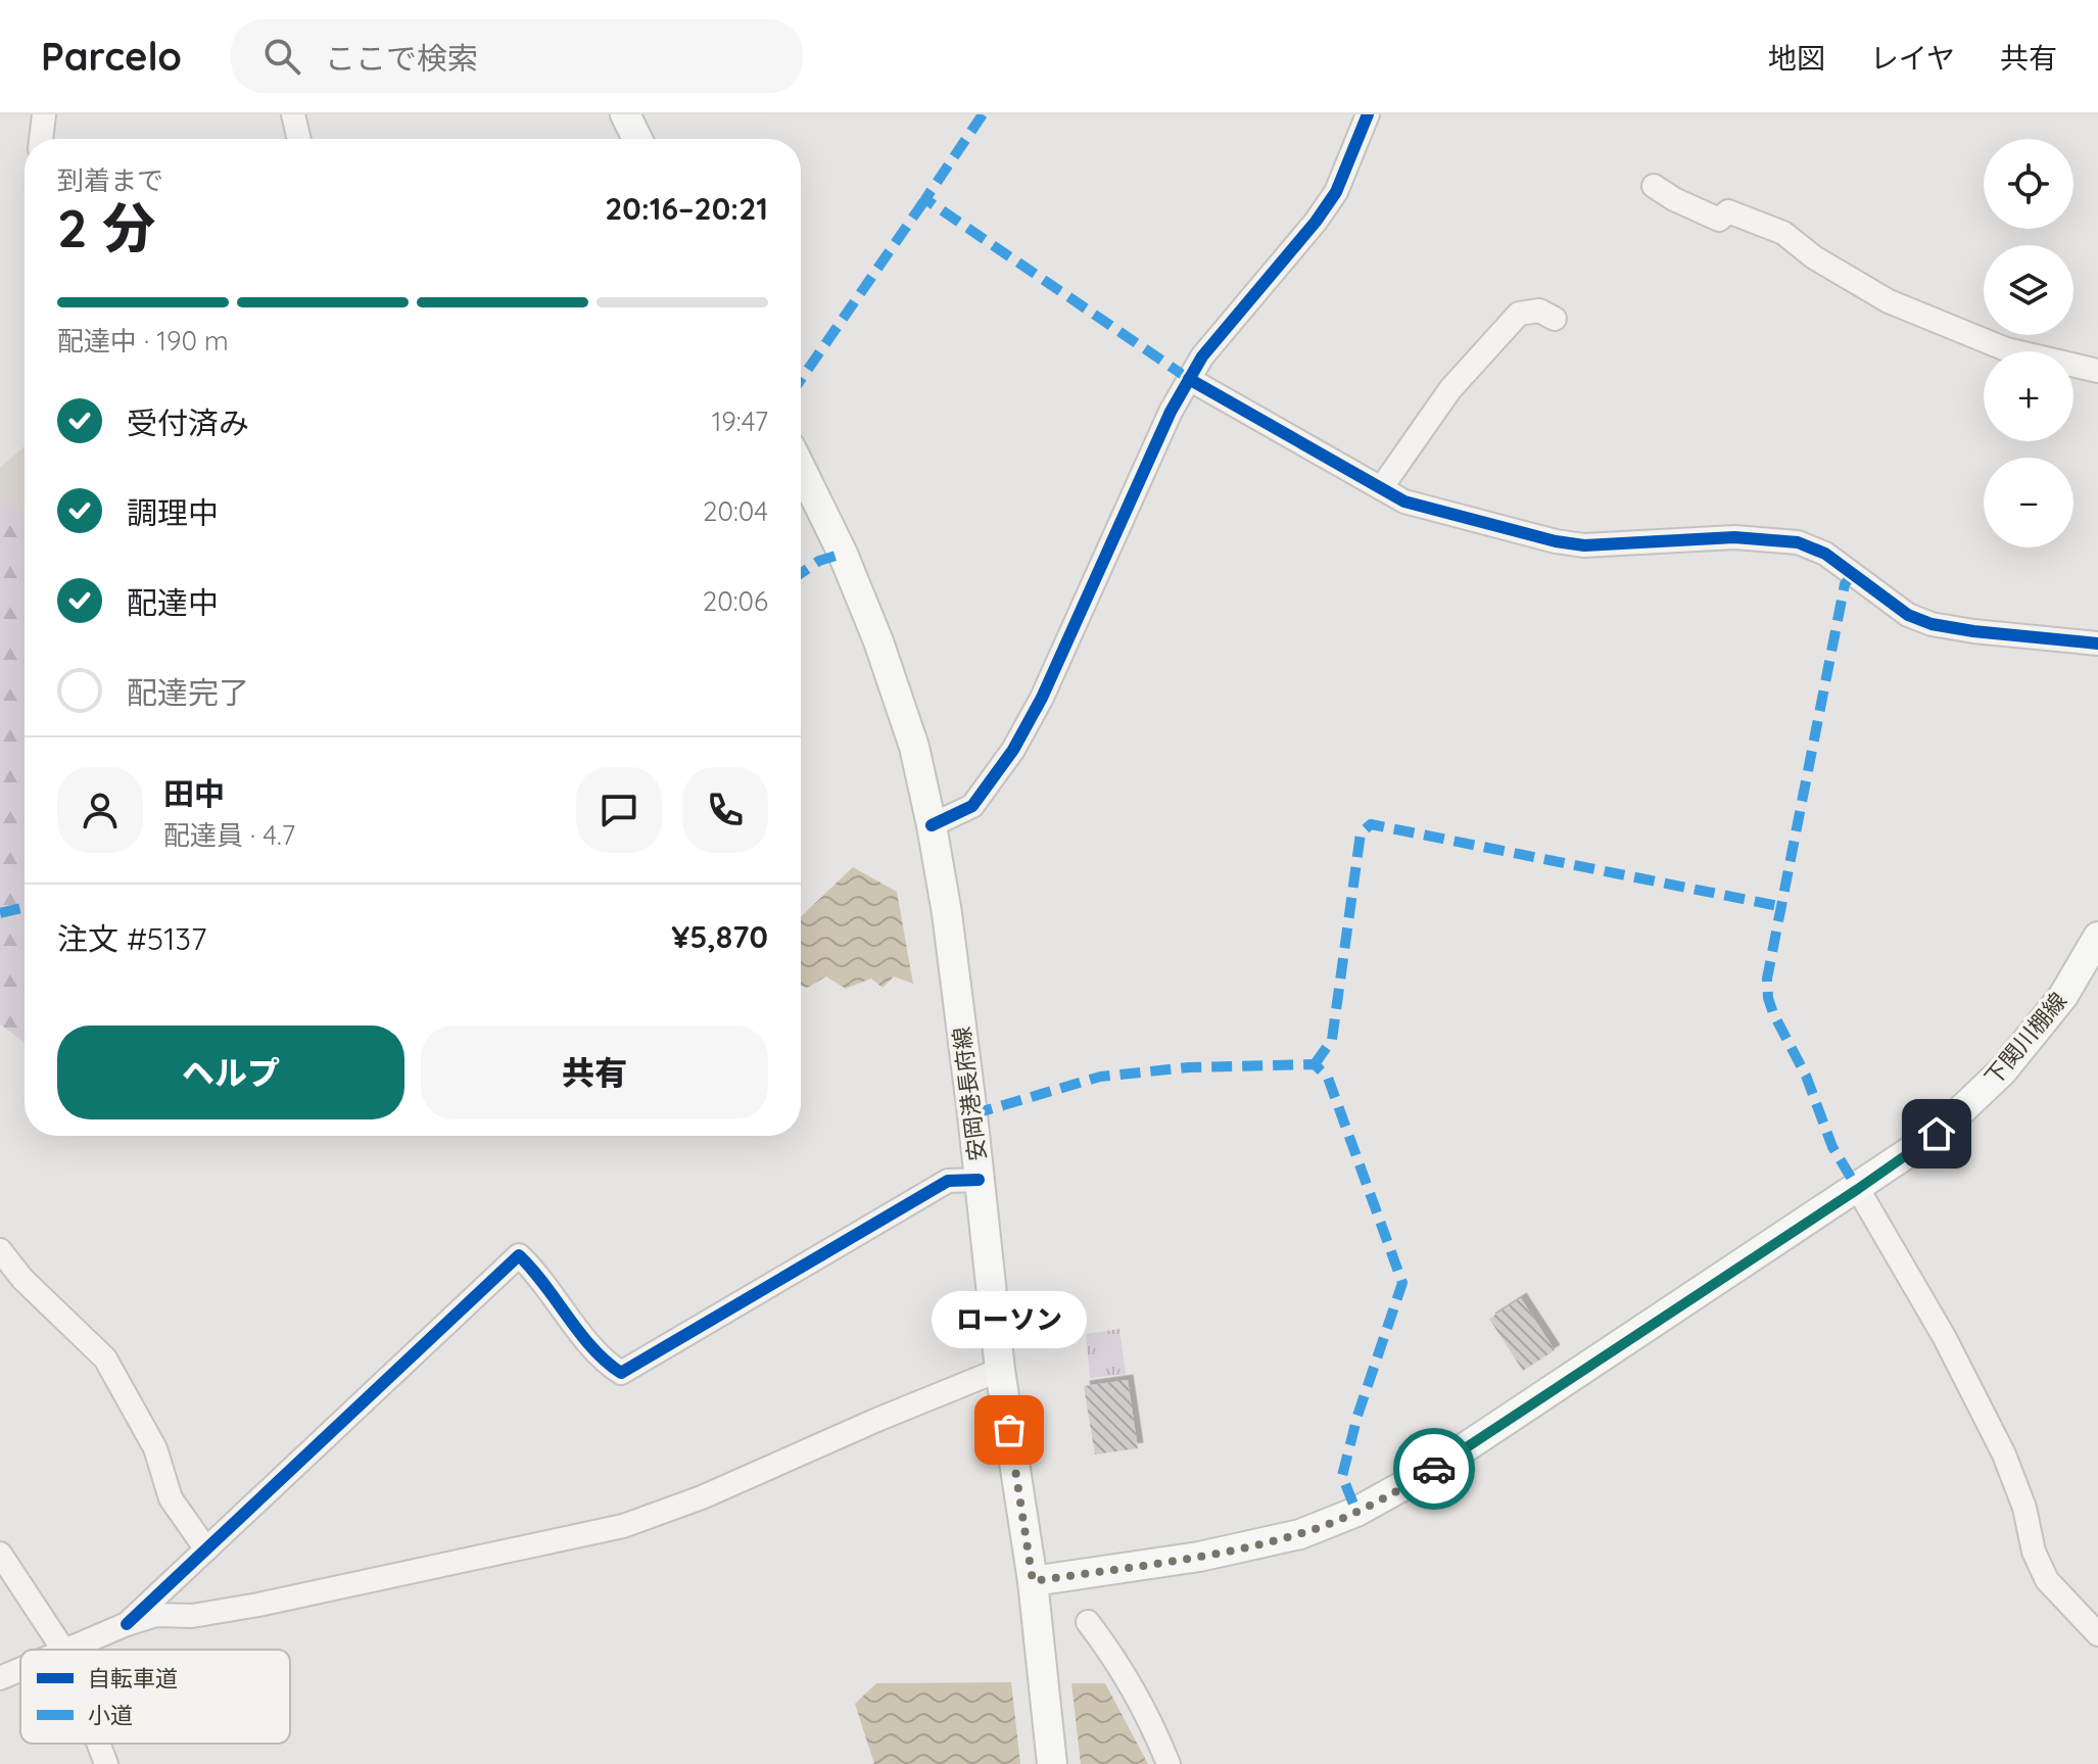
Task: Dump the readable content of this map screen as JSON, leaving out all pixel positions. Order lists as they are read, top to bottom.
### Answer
{
  "streets": {
    "main road": ["下関川棚線", "安岡港長府線"]
  },
  "crossings": [
    ["下関川棚線", "安岡港長府線"]
  ],
  "places": ["ローソン"],
  "legend": ["自転車道", "小道"],
  "page": {
    "header": "Parcelo",
    "search": "ここで検索",
    "nav": ["地図", "レイヤ", "共有"],
    "map_buttons": ["+", "−"],
    "heading": ["2 分", "到着まで", "20:16–20:21"],
    "panel": [
      "田中",
      "配達員 · 4.7",
      "注文 #5137",
      "¥5,870"
    ],
    "bar": "配達中 · 190 m",
    "list": [
      ["受付済み", "19:47"],
      ["調理中", "20:04"],
      ["配達中", "20:06"],
      "配達完了"
    ],
    "buttons": ["ヘルプ", "共有"],
    "bubble": "ローソン"
  }
}
